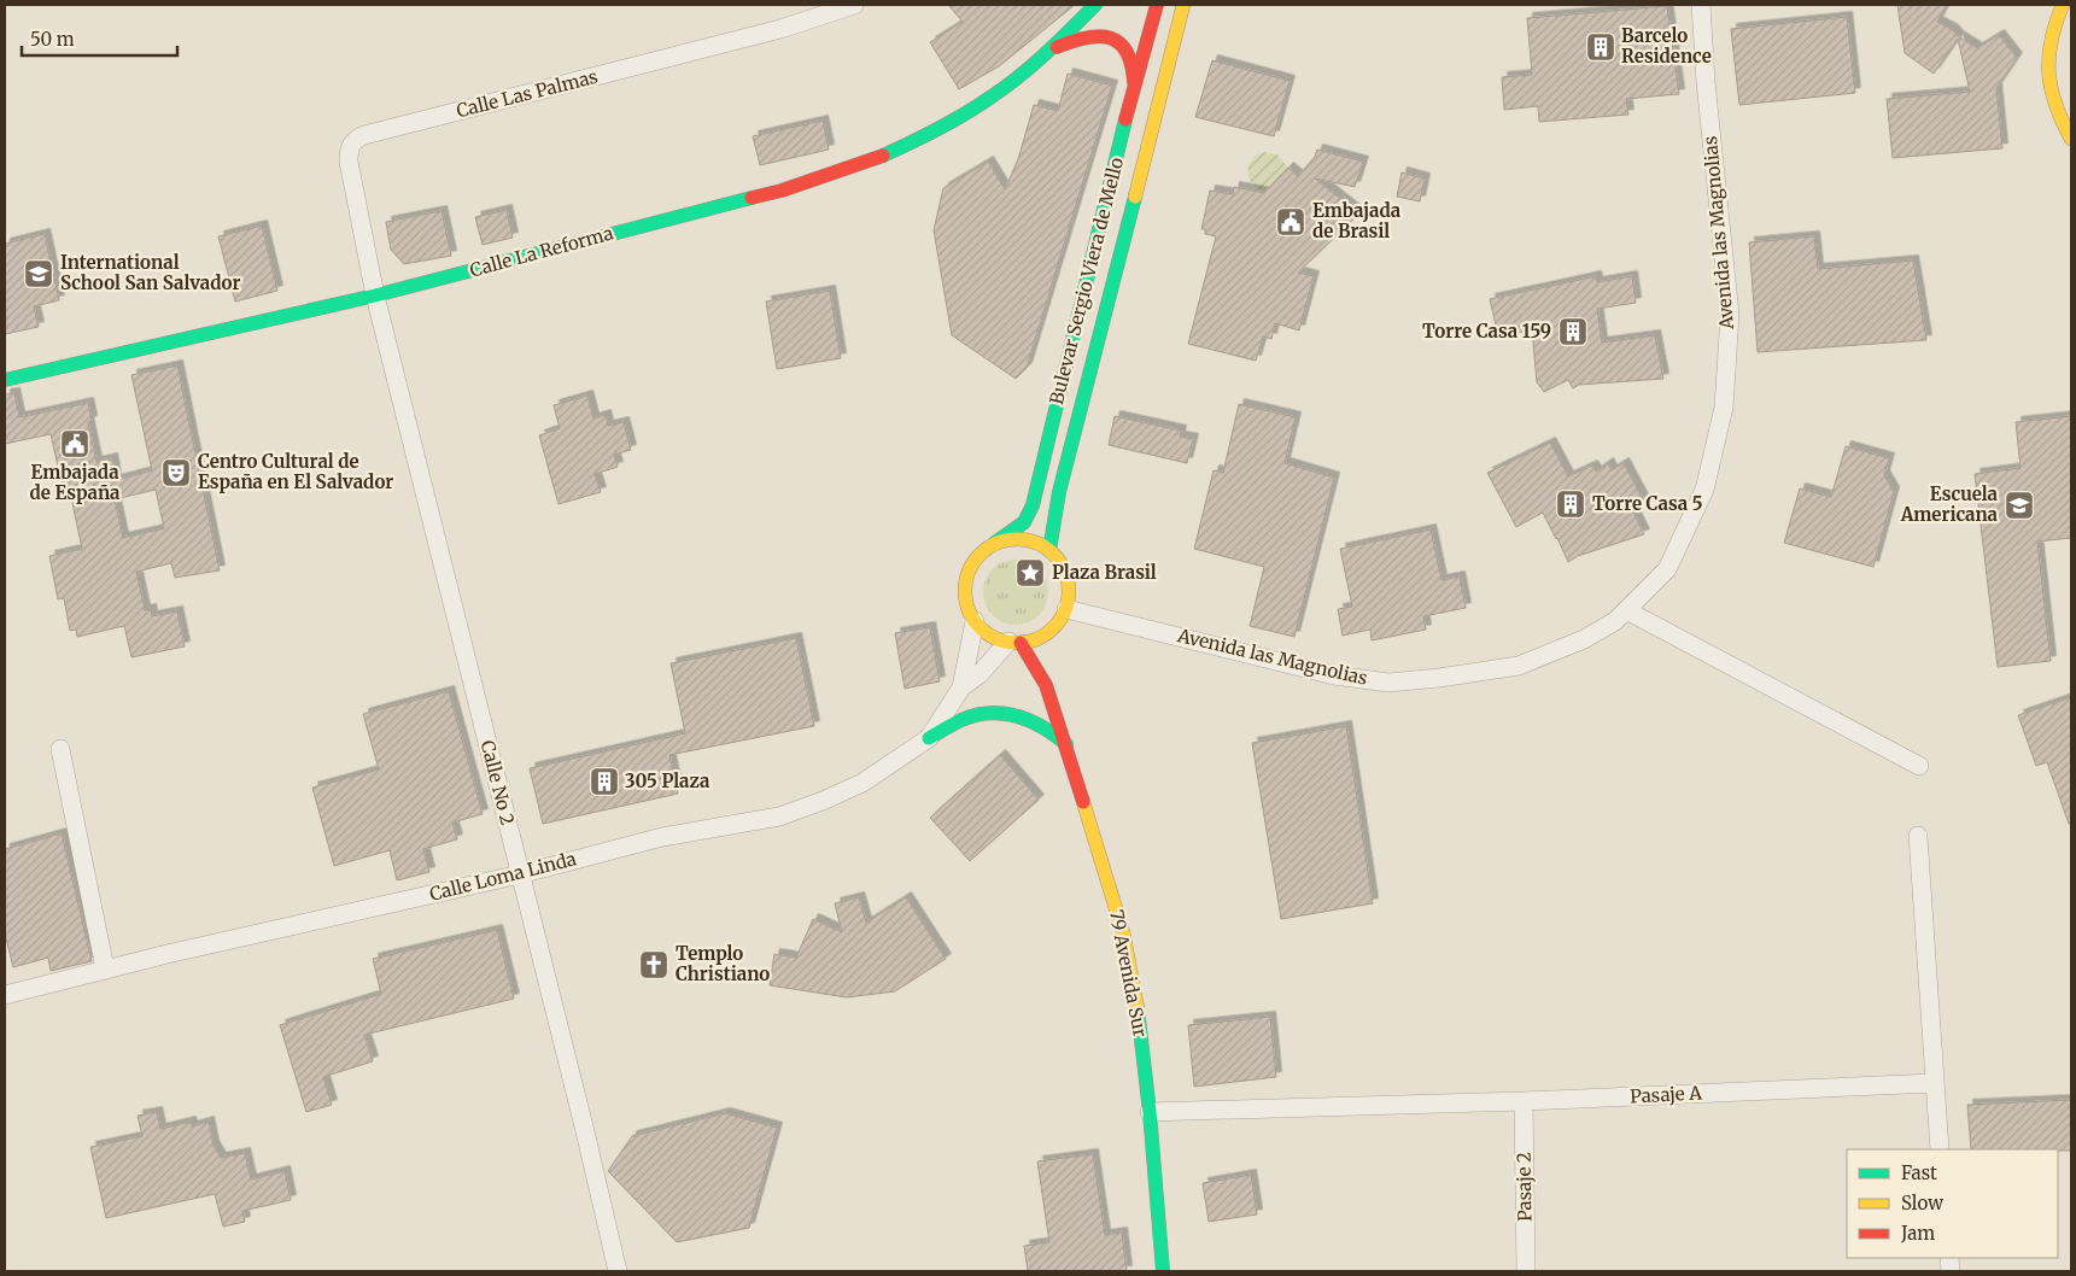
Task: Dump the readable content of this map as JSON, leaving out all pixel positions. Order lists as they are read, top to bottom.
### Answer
{
  "streets": {
    "main road": ["Calle La Reforma", "Bulevar Sergio Viera de Mello", "79 Avenida Sur"],
    "street": [
      "Calle Las Palmas",
      "Avenida las Magnolias",
      "Calle No 2",
      "Calle Loma Linda",
      "Pasaje A",
      "Pasaje 2"
    ]
  },
  "crossings": [
    ["Calle Las Palmas", "Calle La Reforma"],
    ["Calle Las Palmas", "Calle No 2"],
    ["Avenida las Magnolias", "Bulevar Sergio Viera de Mello"],
    ["Avenida las Magnolias", "Calle Loma Linda"],
    ["Avenida las Magnolias", "79 Avenida Sur"],
    ["Calle La Reforma", "Bulevar Sergio Viera de Mello"],
    ["Calle La Reforma", "Calle No 2"],
    ["Bulevar Sergio Viera de Mello", "Calle Loma Linda"],
    ["Bulevar Sergio Viera de Mello", "79 Avenida Sur"],
    ["Calle No 2", "Calle Loma Linda"],
    ["Calle Loma Linda", "79 Avenida Sur"],
    ["79 Avenida Sur", "Pasaje A"],
    ["Pasaje A", "Pasaje 2"]
  ],
  "places": {
    "building": [
      "Barcelo Residence",
      "Torre Casa 159",
      "Torre Casa 5",
      "305 Plaza"
    ],
    "public building": ["Embajada de Brasil", "Embajada de España"],
    "school or university": ["International School San Salvador", "Escuela Americana"],
    "theatre": ["Centro Cultural de España en El Salvador"],
    "place": ["Plaza Brasil"],
    "church": ["Templo Christiano"]
  },
  "legend": ["Fast", "Slow", "Jam"],
  "scale_bar": "50 m"
}
